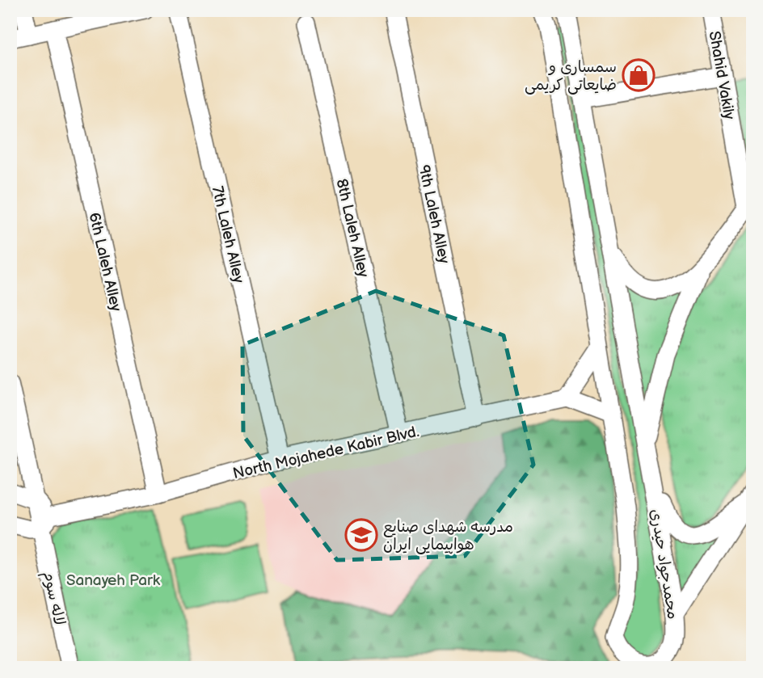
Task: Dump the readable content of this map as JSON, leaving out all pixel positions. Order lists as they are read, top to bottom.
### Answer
{
  "streets": {
    "street": [
      "Shahid Vakily",
      "9th Laleh Alley",
      "8th Laleh Alley",
      "7th Laleh Alley",
      "6th Laleh Alley",
      "North Mojahede Kabir Blvd.",
      "محمدجواد حیدری",
      "لاله سوم"
    ]
  },
  "crossings": [
    ["9th Laleh Alley", "North Mojahede Kabir Blvd."],
    ["8th Laleh Alley", "North Mojahede Kabir Blvd."],
    ["7th Laleh Alley", "North Mojahede Kabir Blvd."],
    ["6th Laleh Alley", "North Mojahede Kabir Blvd."],
    ["North Mojahede Kabir Blvd.", "لاله سوم"]
  ],
  "parks": ["Sanayeh Park"],
  "places": {
    "shop": ["سمساری و ضایعاتی کریمی"],
    "school or university": ["مدرسه شهدای صنایع هواپیمایی ایران"]
  }
}
